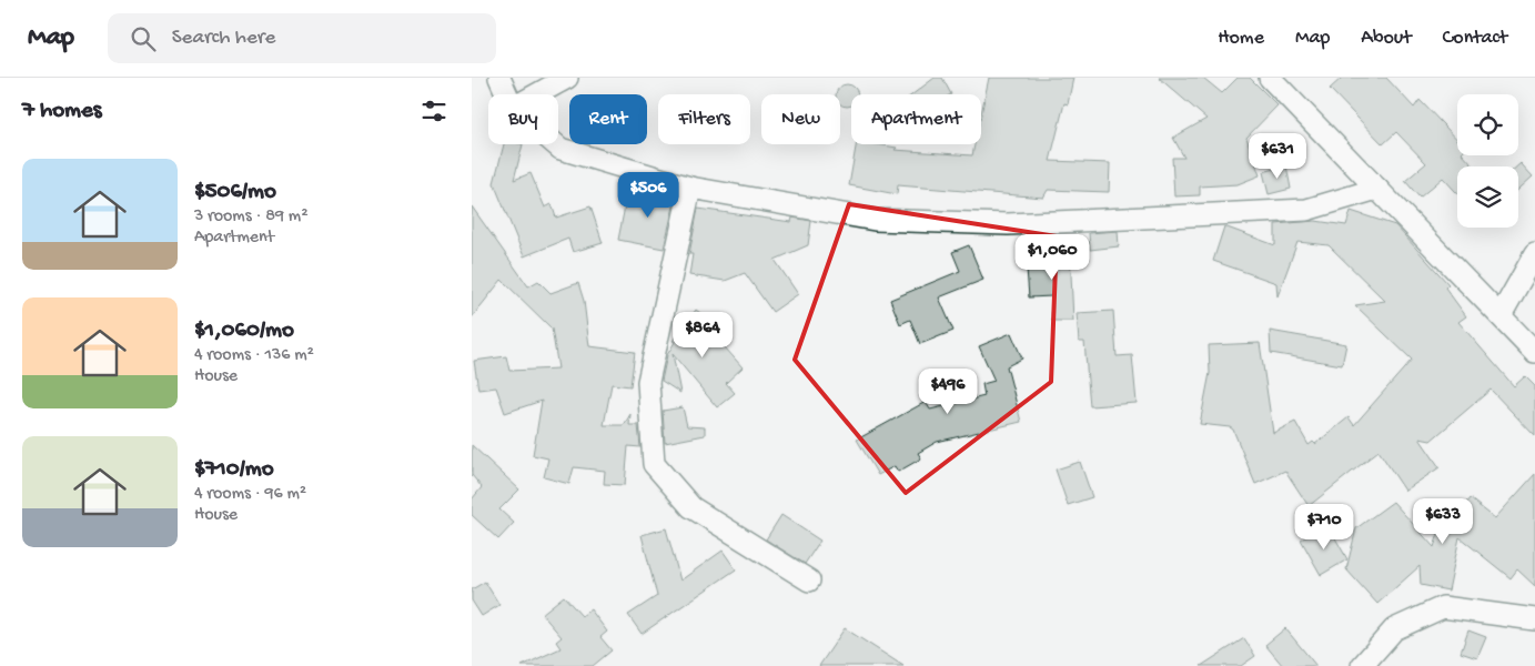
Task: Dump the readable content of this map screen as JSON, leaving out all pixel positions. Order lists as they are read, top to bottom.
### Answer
{
  "page": {
    "header": "Map",
    "search": "Search here",
    "nav": [
      "Home",
      "Map",
      "About",
      "Contact"
    ],
    "heading": "7 homes",
    "chip": [
      "Buy",
      "Rent",
      "Filters",
      "New",
      "Apartment"
    ],
    "price": [
      "$631",
      "$506",
      "$1,060",
      "$864",
      "$496",
      "$633",
      "$710"
    ],
    "list": [
      {
        "name": "$506/mo",
        "note": "3 rooms · 89 m² · Apartment"
      },
      {
        "name": "$1,060/mo",
        "note": "4 rooms · 136 m² · House"
      },
      {
        "name": "$710/mo",
        "note": "4 rooms · 96 m² · House"
      }
    ]
  }
}
